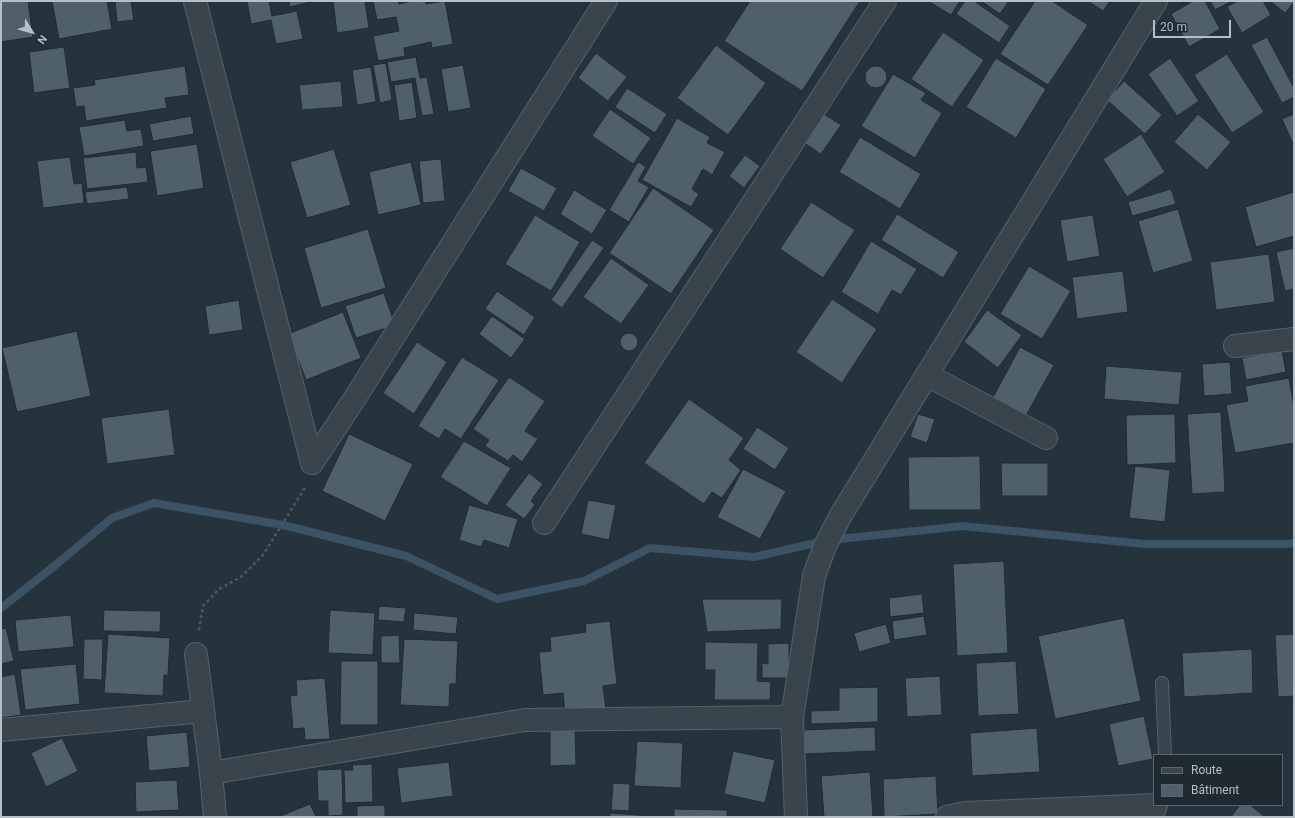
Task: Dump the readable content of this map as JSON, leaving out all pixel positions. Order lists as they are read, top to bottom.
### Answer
{
  "legend": ["Route", "Bâtiment"],
  "scale_bar": "20 m",
  "north": "bottom right"
}
